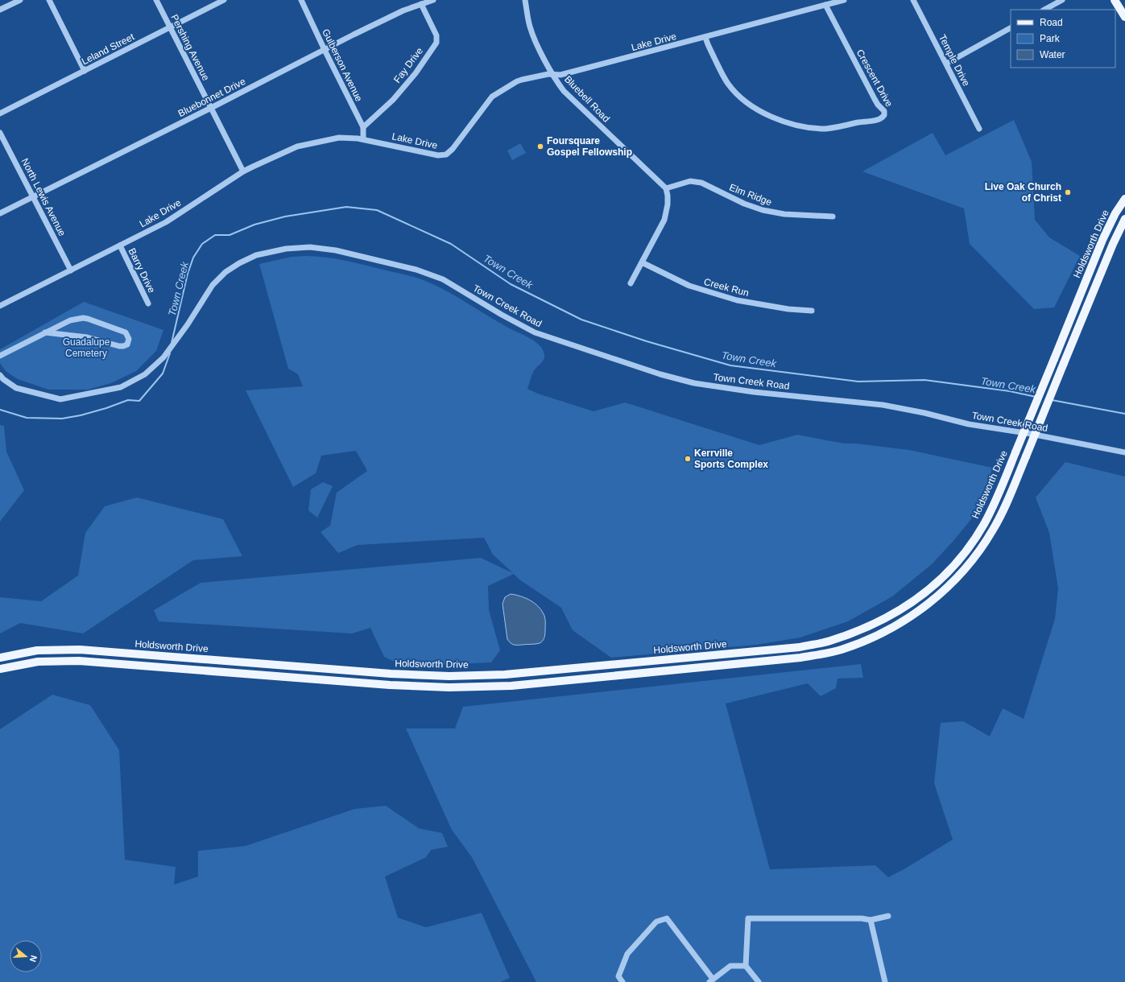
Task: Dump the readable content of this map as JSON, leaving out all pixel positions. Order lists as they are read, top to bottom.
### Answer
{
  "streets": {
    "main road": ["Holdsworth Drive"],
    "street": [
      "Lake Drive",
      "Pershing Avenue",
      "Leland Street",
      "Temple Drive",
      "Gulberson Avenue",
      "Fay Drive",
      "Crescent Drive",
      "Bluebonnet Drive",
      "Bluebell Road",
      "Elm Ridge",
      "North Lewis Avenue",
      "Barry Drive",
      "Creek Run",
      "Town Creek Road"
    ]
  },
  "crossings": [
    ["Lake Drive", "Pershing Avenue"],
    ["Lake Drive", "Gulberson Avenue"],
    ["Lake Drive", "Crescent Drive"],
    ["Lake Drive", "Bluebell Road"],
    ["Lake Drive", "North Lewis Avenue"],
    ["Lake Drive", "Barry Drive"],
    ["Pershing Avenue", "Leland Street"],
    ["Pershing Avenue", "Bluebonnet Drive"],
    ["Gulberson Avenue", "Fay Drive"],
    ["Gulberson Avenue", "Bluebonnet Drive"],
    ["Fay Drive", "Bluebonnet Drive"],
    ["Bluebonnet Drive", "North Lewis Avenue"],
    ["Bluebell Road", "Elm Ridge"]
  ],
  "water": ["Town Creek"],
  "parks": ["Guadalupe Cemetery"],
  "places": ["Foursquare Gospel Fellowship", "Live Oak Church of Christ", "Kerrville Sports Complex"],
  "legend": ["Road", "Park", "Water"],
  "north": "right"
}
